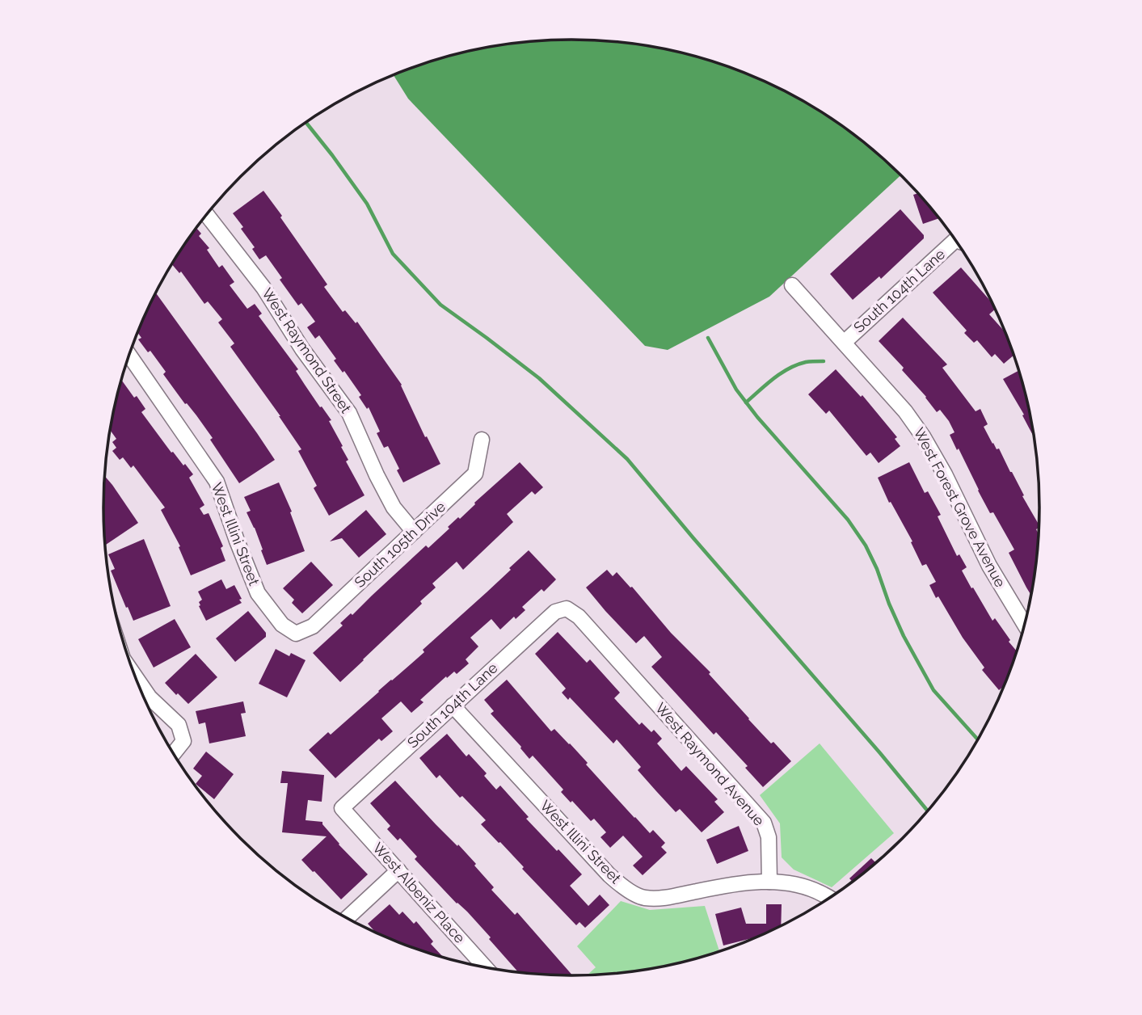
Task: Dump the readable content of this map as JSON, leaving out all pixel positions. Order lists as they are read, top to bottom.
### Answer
{
  "streets": {
    "street": [
      "South 104th Lane",
      "West Raymond Street",
      "West Forest Grove Avenue",
      "West Illini Street",
      "South 105th Drive",
      "West Raymond Avenue",
      "West Albeniz Place"
    ]
  },
  "crossings": [
    ["South 104th Lane", "West Forest Grove Avenue"],
    ["South 104th Lane", "West Illini Street"],
    ["South 104th Lane", "West Raymond Avenue"],
    ["South 104th Lane", "West Albeniz Place"],
    ["West Raymond Street", "South 105th Drive"],
    ["West Illini Street", "South 105th Drive"],
    ["West Illini Street", "West Raymond Avenue"]
  ]
}
